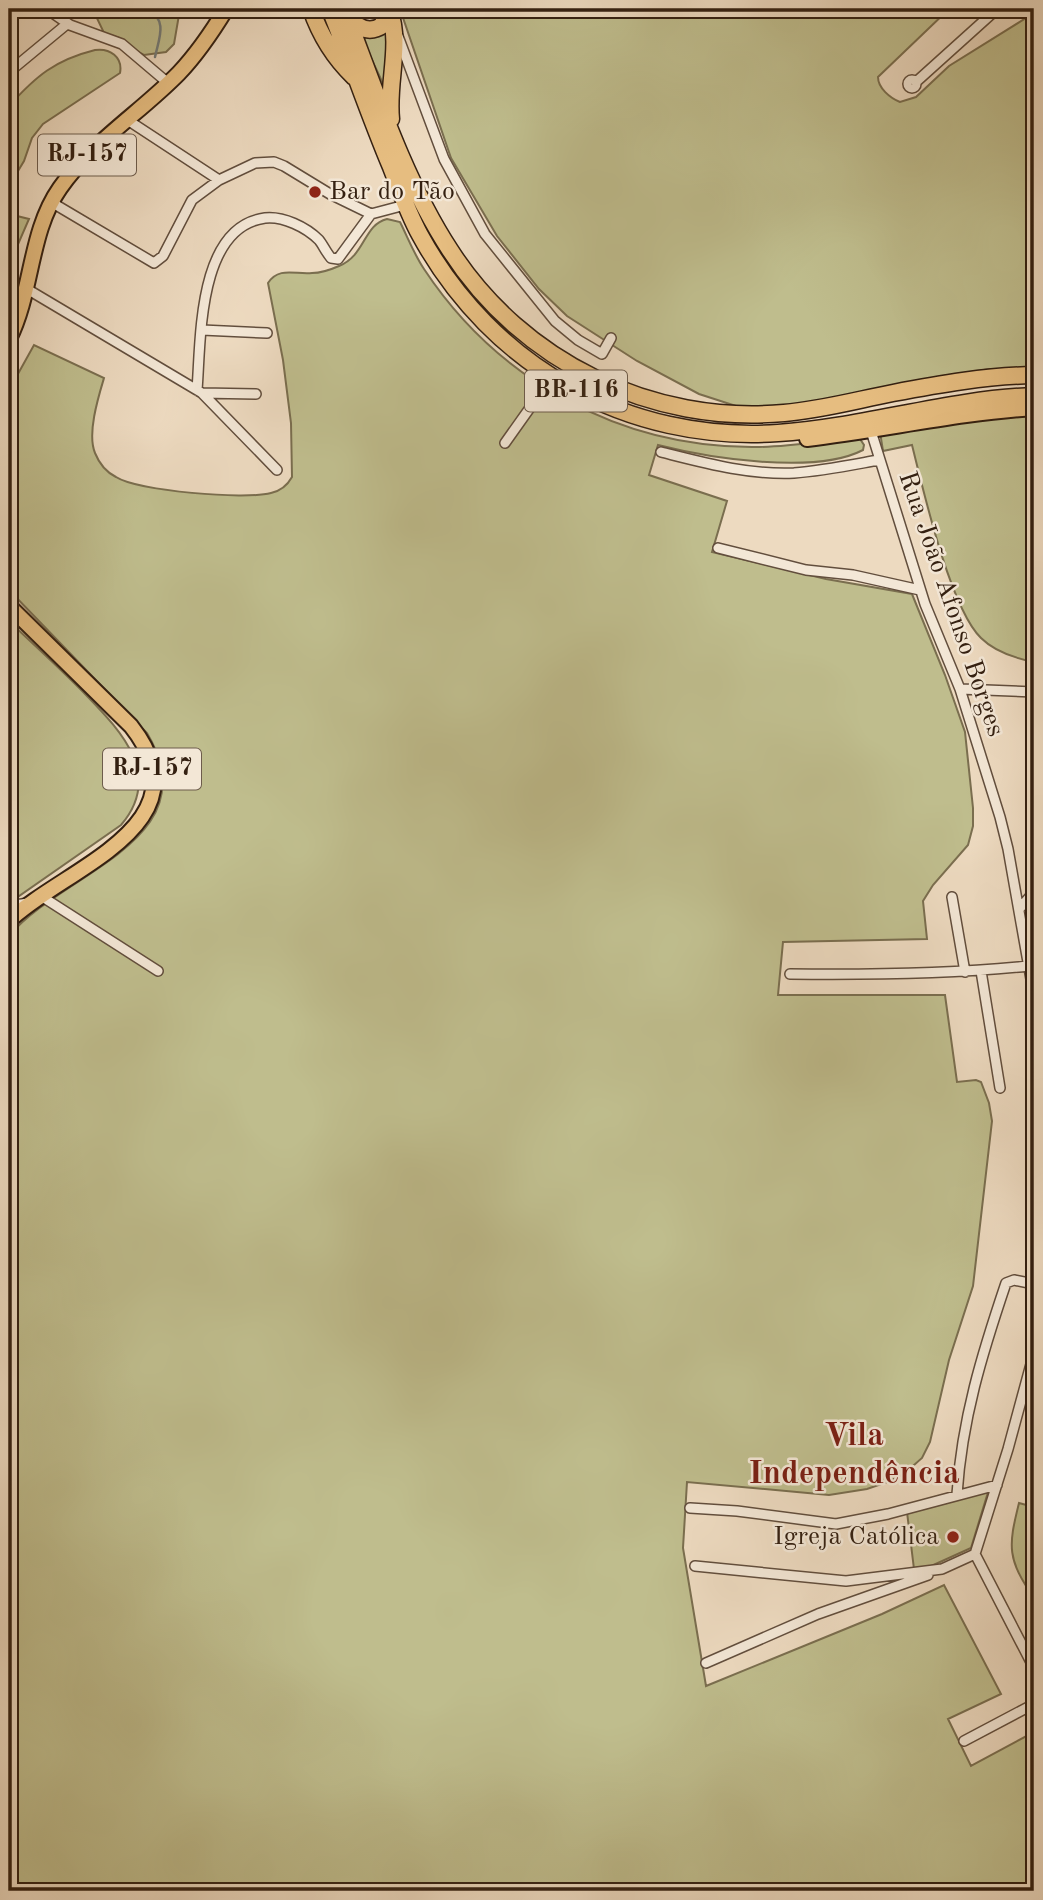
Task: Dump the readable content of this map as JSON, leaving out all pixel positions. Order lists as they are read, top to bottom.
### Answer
{
  "streets": {
    "highway": ["BR-116"],
    "main road": ["RJ-157"],
    "street": ["Rua João Afonso Borges"]
  },
  "districts": ["Vila Independência"],
  "places": ["Bar do Tão", "Igreja Católica"]
}
